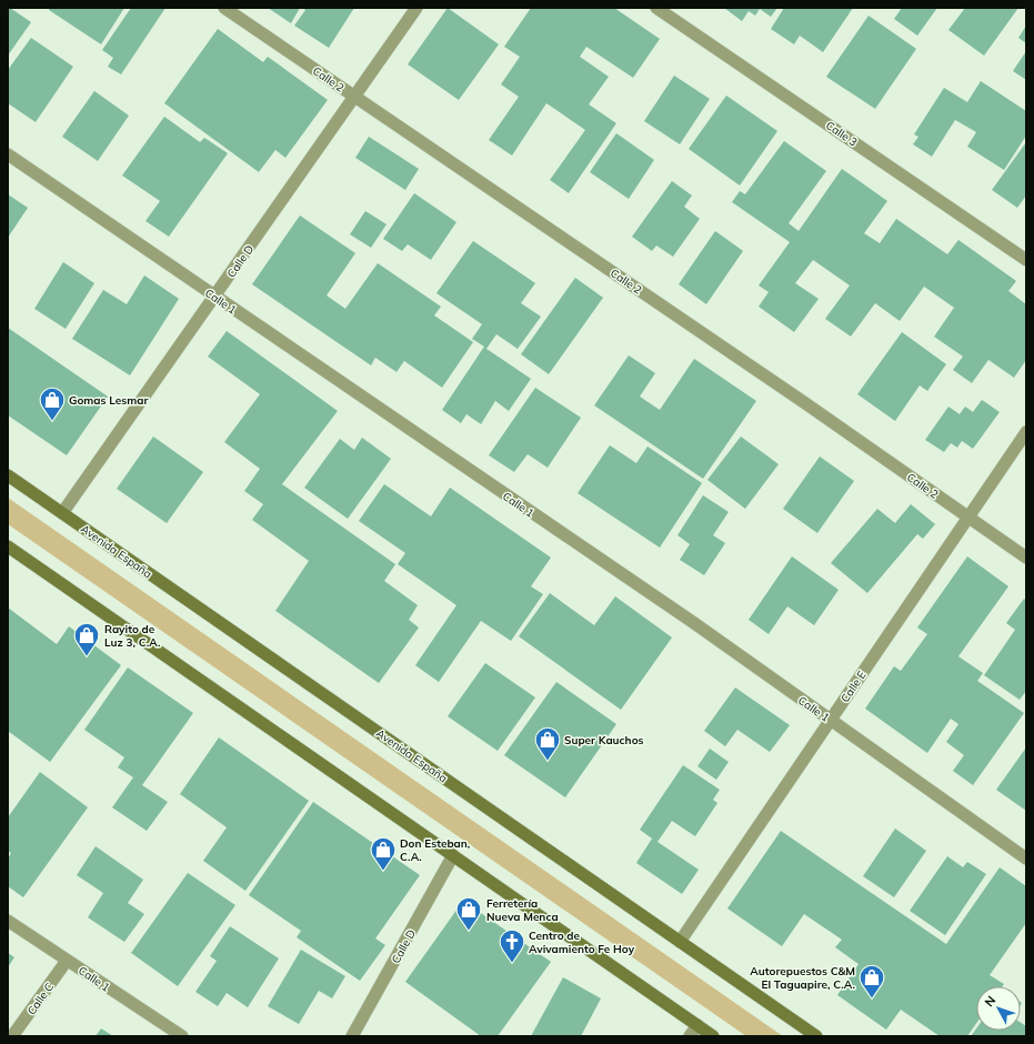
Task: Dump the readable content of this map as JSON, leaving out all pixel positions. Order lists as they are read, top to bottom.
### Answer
{
  "streets": {
    "main road": ["Avenida España"],
    "street": [
      "Calle 2",
      "Calle 3",
      "Calle D",
      "Calle 1",
      "Calle E",
      "Calle C"
    ]
  },
  "crossings": [
    ["Calle 2", "Calle D"],
    ["Calle 2", "Calle E"],
    ["Calle D", "Calle 1"],
    ["Calle D", "Avenida España"],
    ["Calle 1", "Calle E"],
    ["Calle 1", "Calle C"],
    ["Avenida España", "Calle E"]
  ],
  "places": {
    "shop": [
      "Gomas Lesmar",
      "Rayito de Luz 3, C.A.",
      "Super Kauchos",
      "Don Esteban, C.A.",
      "Ferretería Nueva Menca",
      "Autorepuestos C&M El Taguapire, C.A."
    ],
    "church": ["Centro de Avivamiento Fe Hoy"]
  },
  "north": "top left"
}
